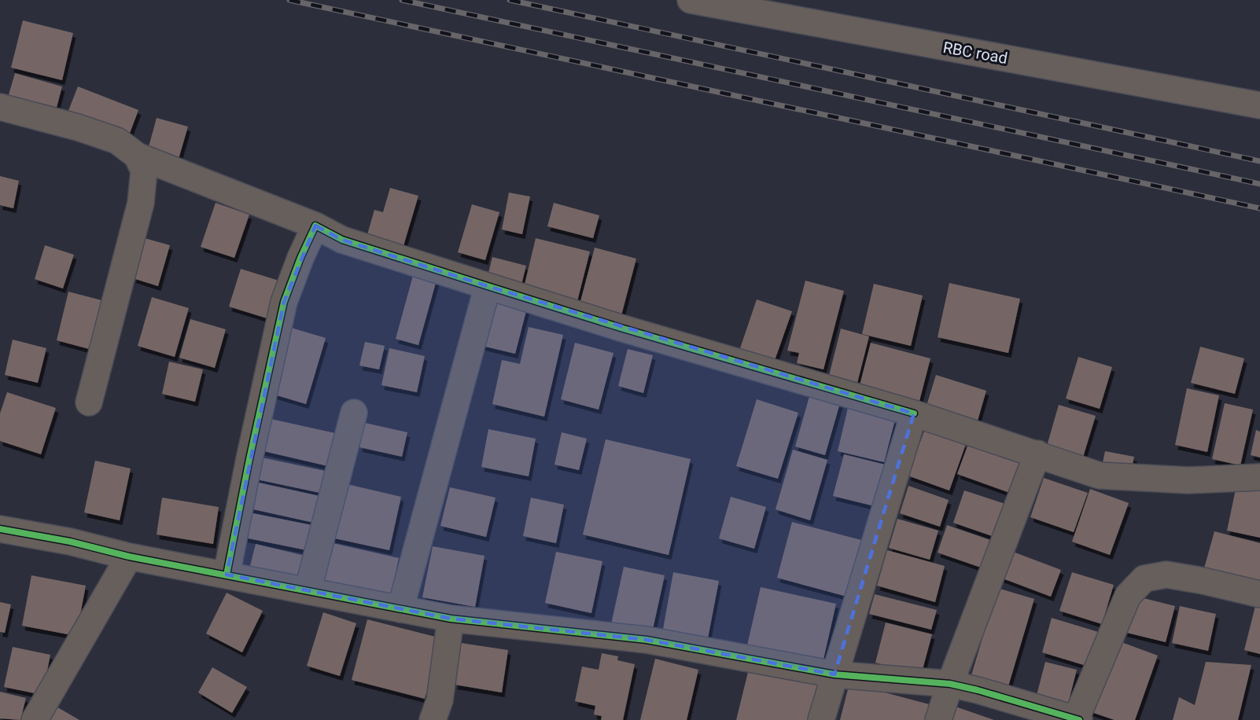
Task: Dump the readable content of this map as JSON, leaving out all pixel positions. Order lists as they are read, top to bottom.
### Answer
{
  "streets": {
    "street": ["RBC road"]
  }
}
